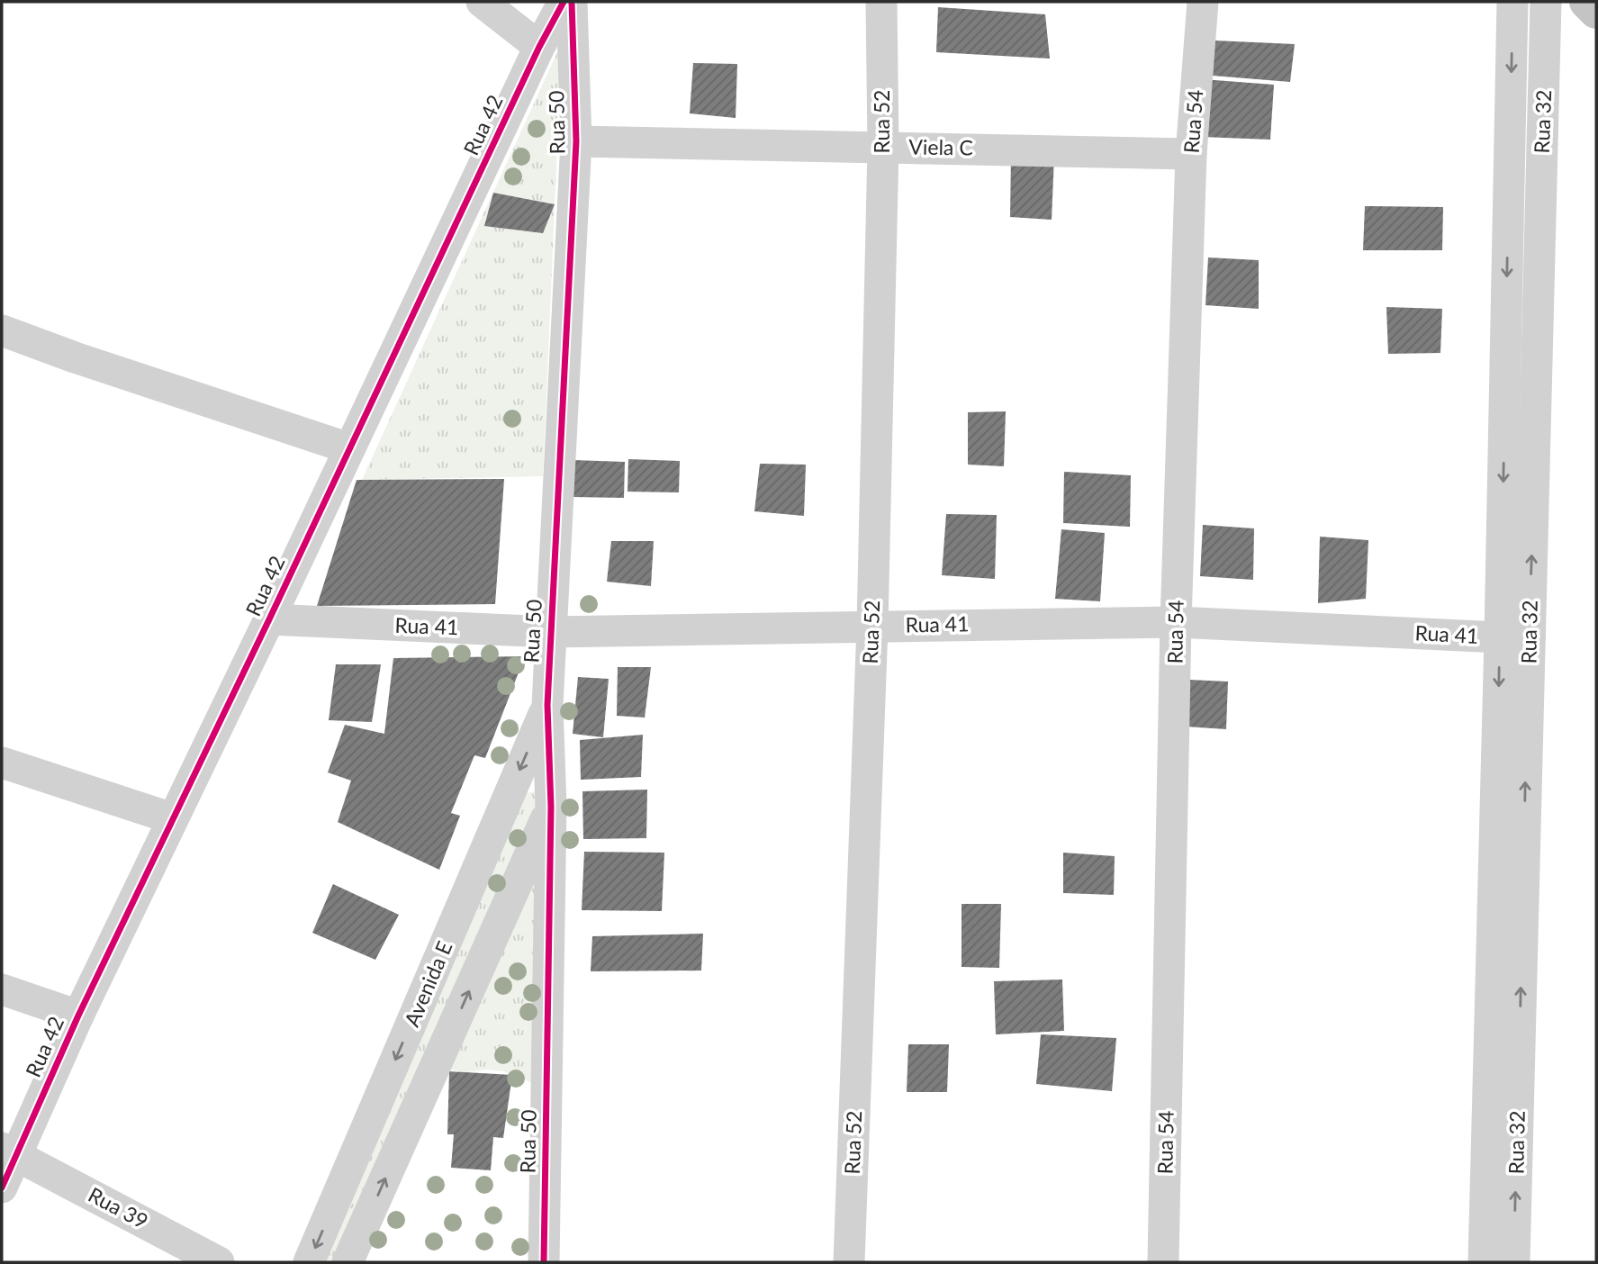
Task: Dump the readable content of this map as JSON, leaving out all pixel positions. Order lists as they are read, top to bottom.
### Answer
{
  "streets": {
    "street": [
      "Rua 52",
      "Rua 54",
      "Rua 32",
      "Rua 50",
      "Rua 42",
      "Viela C",
      "Rua 41",
      "Avenida E",
      "Rua 39"
    ]
  },
  "crossings": [
    ["Rua 52", "Viela C"],
    ["Rua 52", "Rua 41"],
    ["Rua 54", "Viela C"],
    ["Rua 54", "Rua 41"],
    ["Rua 32", "Rua 41"],
    ["Rua 50", "Viela C"],
    ["Rua 50", "Rua 41"],
    ["Rua 50", "Avenida E"],
    ["Rua 42", "Rua 41"],
    ["Rua 42", "Rua 39"]
  ]
}
